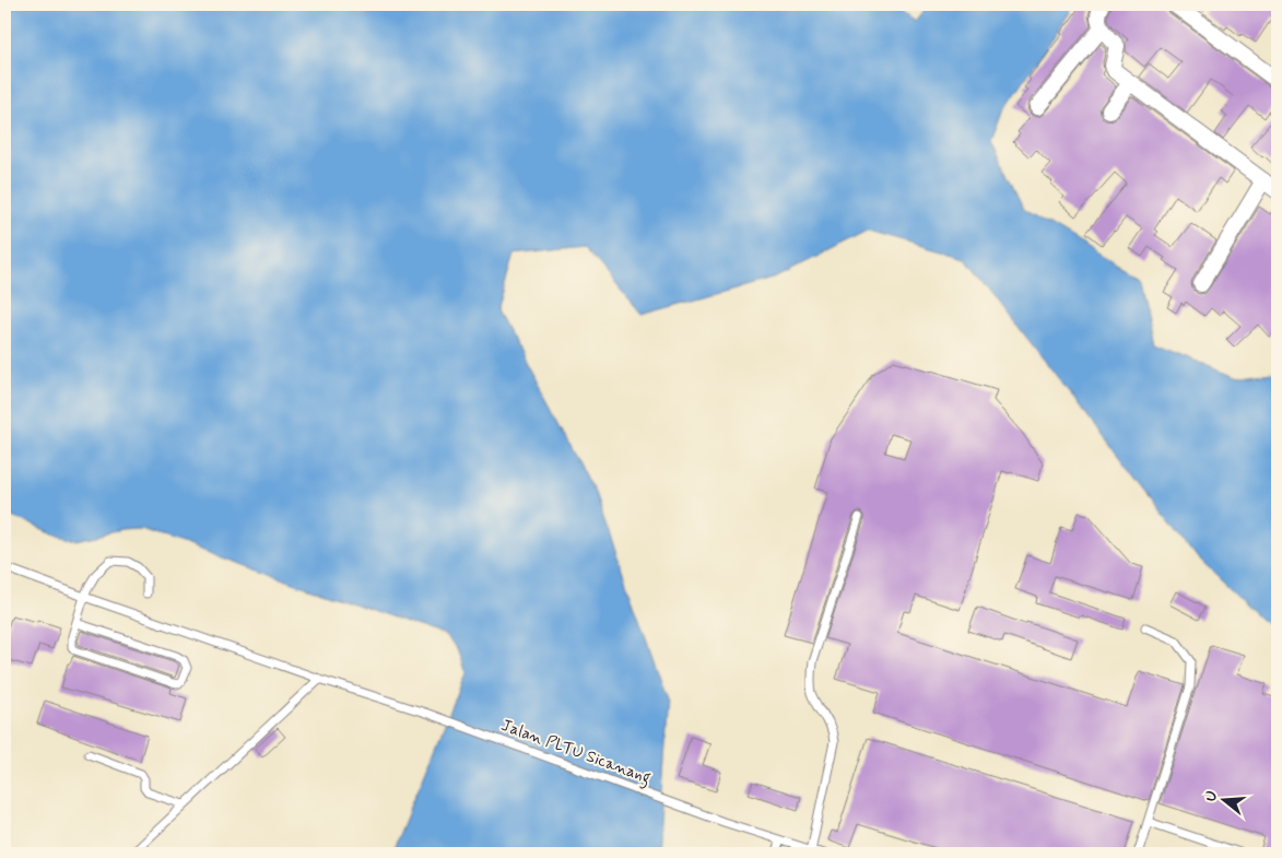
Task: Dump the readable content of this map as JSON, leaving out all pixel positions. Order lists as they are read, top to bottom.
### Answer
{
  "streets": {
    "lane": ["Jalan PLTU Sicanang"]
  },
  "north": "left"
}
